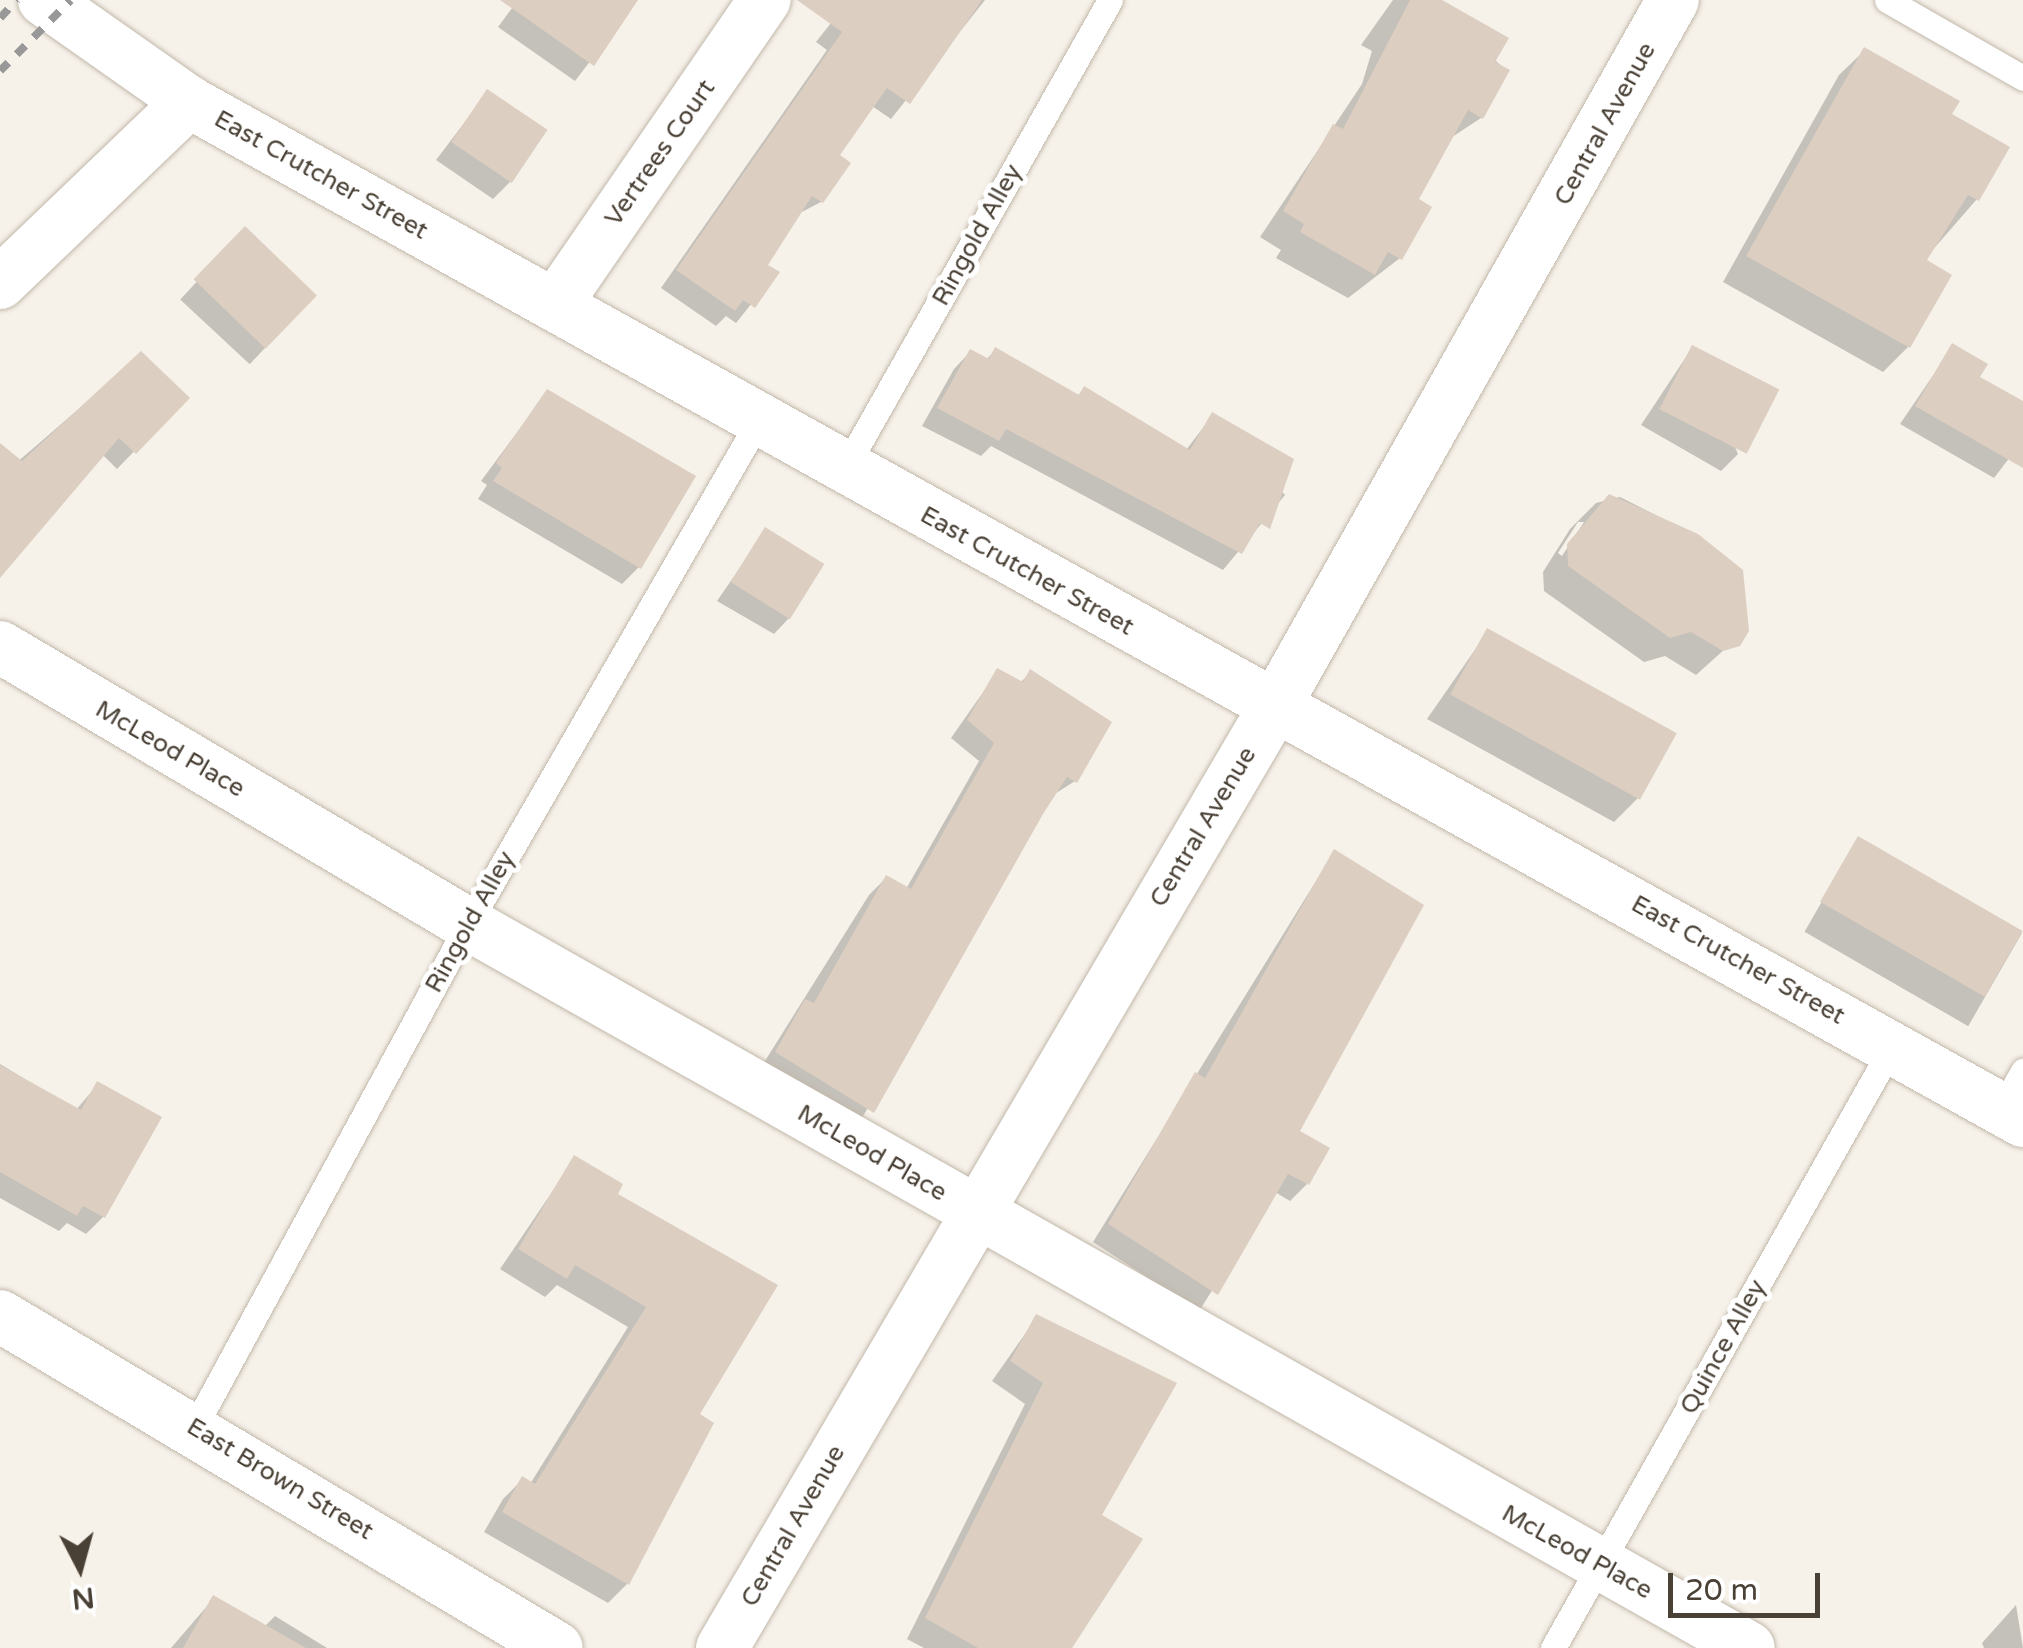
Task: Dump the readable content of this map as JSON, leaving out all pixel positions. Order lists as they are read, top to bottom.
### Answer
{
  "streets": {
    "street": [
      "Central Avenue",
      "Vertrees Court",
      "East Crutcher Street",
      "McLeod Place",
      "East Brown Street"
    ],
    "lane": ["Ringold Alley", "Quince Alley"]
  },
  "crossings": [
    ["Central Avenue", "East Crutcher Street"],
    ["Central Avenue", "McLeod Place"],
    ["Vertrees Court", "East Crutcher Street"],
    ["East Crutcher Street", "Ringold Alley"],
    ["East Crutcher Street", "Quince Alley"],
    ["Ringold Alley", "McLeod Place"],
    ["Ringold Alley", "East Brown Street"],
    ["McLeod Place", "Quince Alley"]
  ],
  "scale_bar": "20 m",
  "north": "bottom"
}
